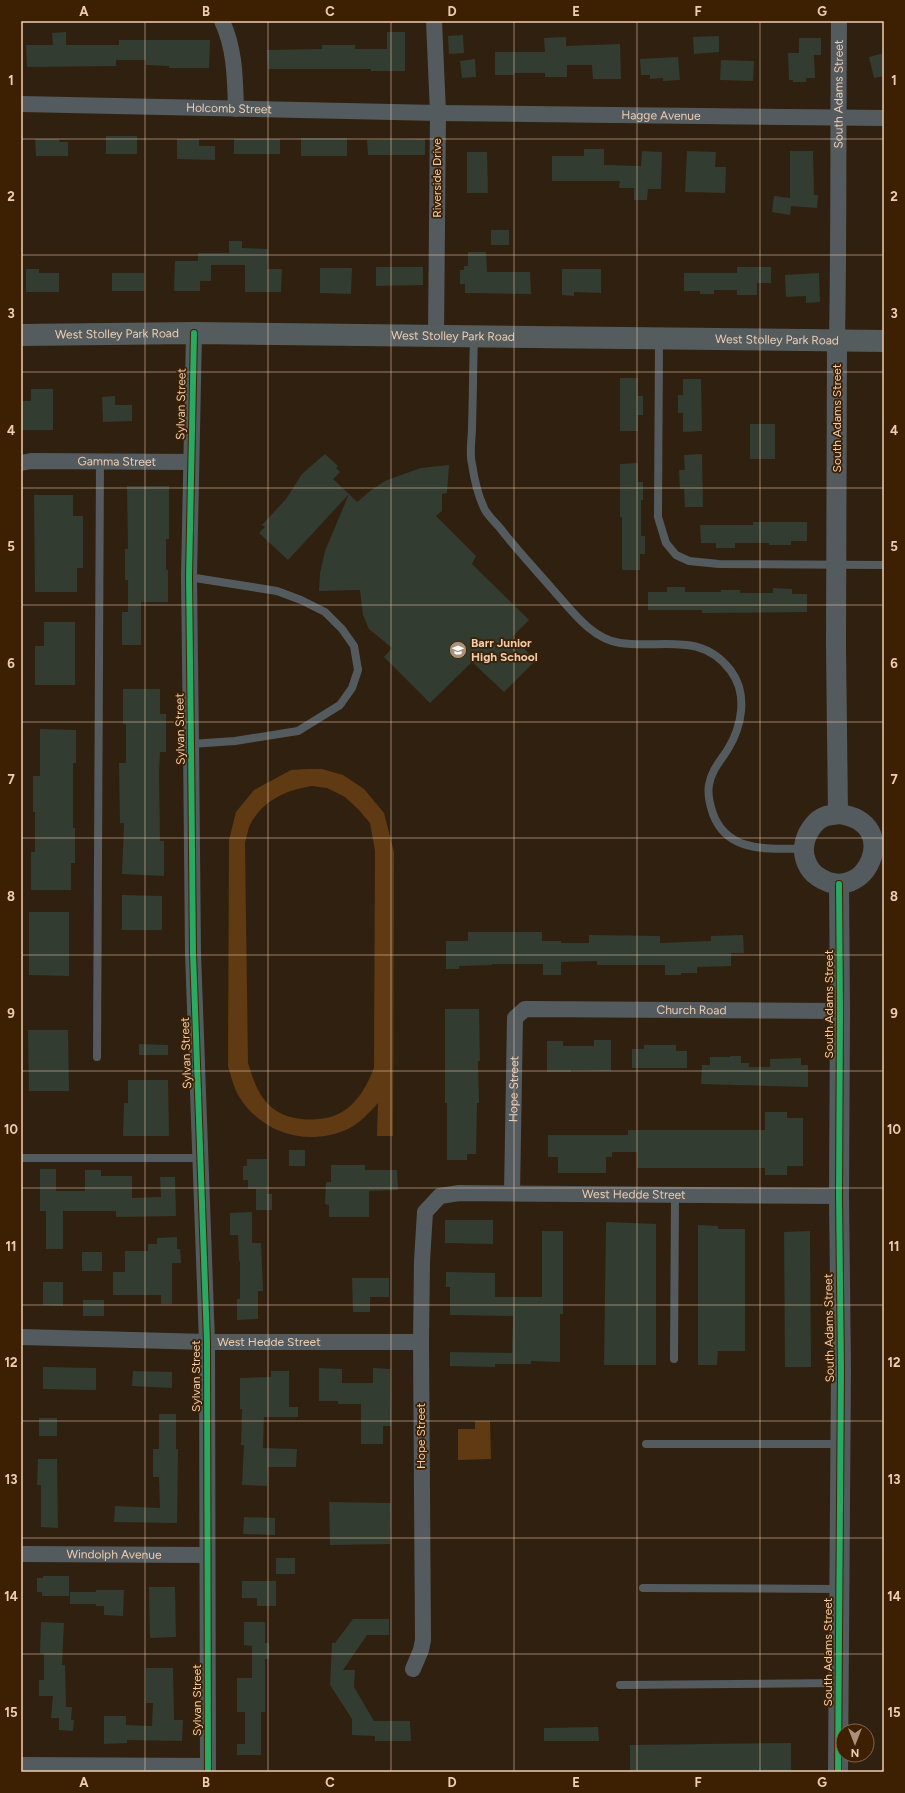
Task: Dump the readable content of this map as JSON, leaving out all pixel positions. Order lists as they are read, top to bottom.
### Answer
{
  "streets": {
    "main road": ["West Stolley Park Road"],
    "street": [
      "South Adams Street",
      "Holcomb Street",
      "Hagge Avenue",
      "Riverside Drive",
      "Sylvan Street",
      "Gamma Street",
      "Church Road",
      "Hope Street",
      "West Hedde Street",
      "Windolph Avenue"
    ]
  },
  "crossings": [
    ["South Adams Street", "Hagge Avenue"],
    ["South Adams Street", "West Stolley Park Road"],
    ["South Adams Street", "Church Road"],
    ["South Adams Street", "West Hedde Street"],
    ["Holcomb Street", "Hagge Avenue"],
    ["Holcomb Street", "Riverside Drive"],
    ["Hagge Avenue", "Riverside Drive"],
    ["Riverside Drive", "West Stolley Park Road"],
    ["West Stolley Park Road", "Sylvan Street"],
    ["Sylvan Street", "Gamma Street"],
    ["Sylvan Street", "West Hedde Street"],
    ["Sylvan Street", "Windolph Avenue"],
    ["Church Road", "Hope Street"],
    ["Hope Street", "West Hedde Street"]
  ],
  "places": {
    "school or university": ["Barr Junior High School"]
  },
  "north": "bottom",
  "grid": {
    "columns": [
      "A",
      "B",
      "C",
      "D",
      "E",
      "F",
      "G"
    ],
    "rows": [
      "1",
      "2",
      "3",
      "4",
      "5",
      "6",
      "7",
      "8",
      "9",
      "10",
      "11",
      "12",
      "13",
      "14",
      "15"
    ]
  }
}
